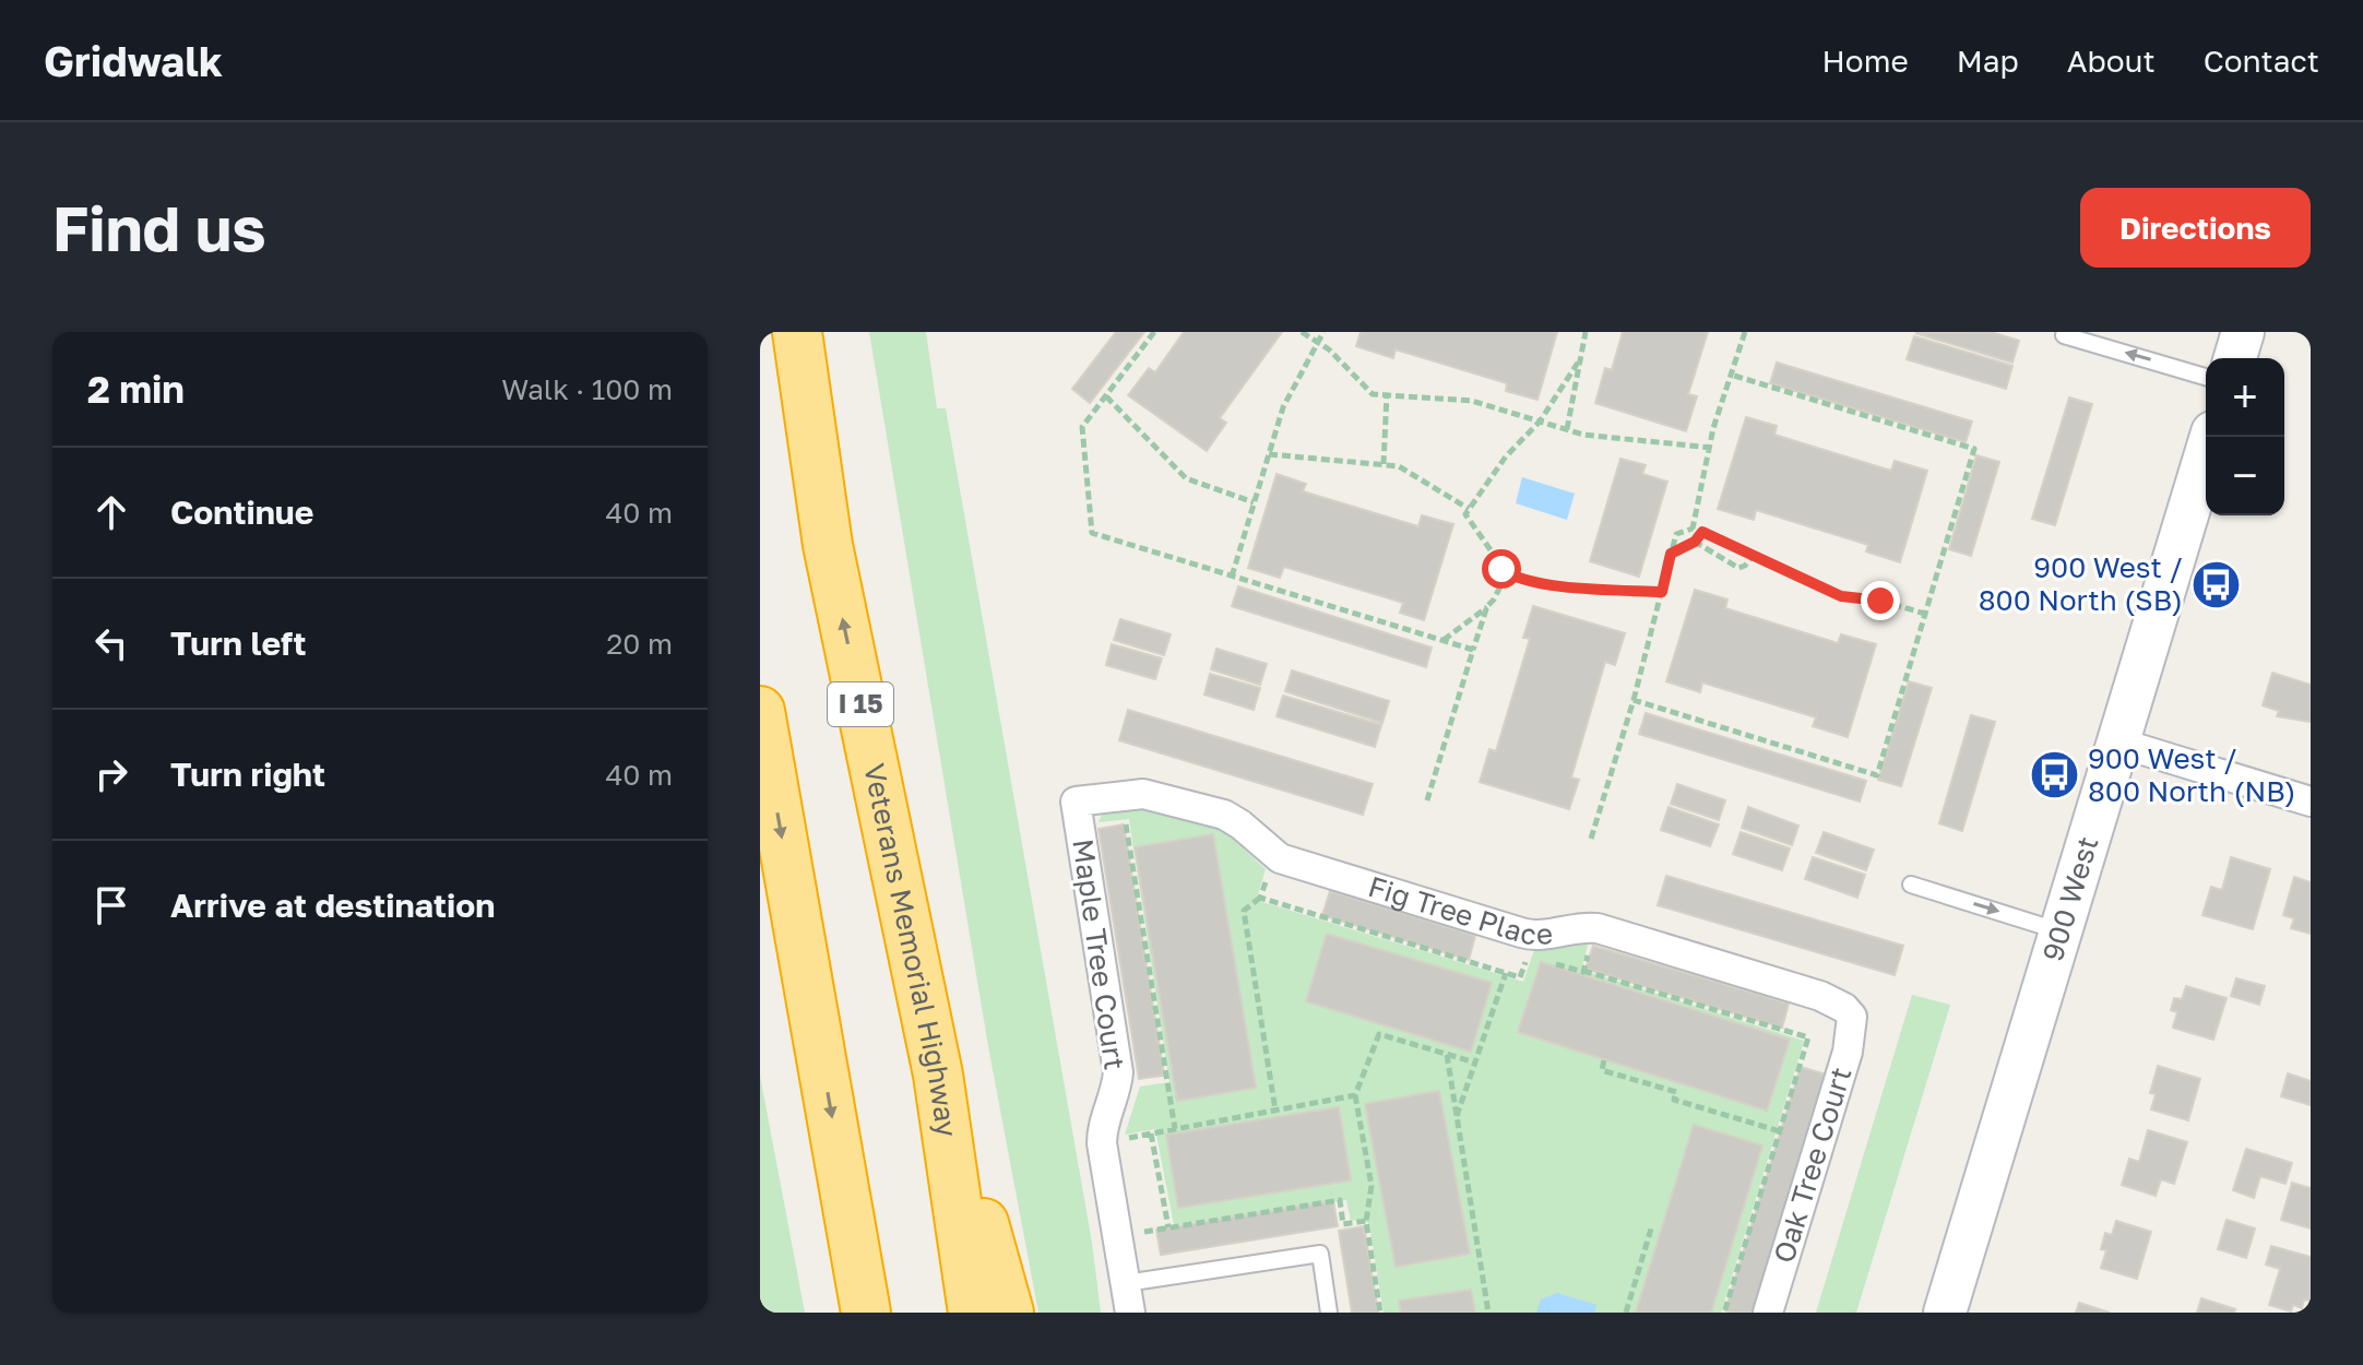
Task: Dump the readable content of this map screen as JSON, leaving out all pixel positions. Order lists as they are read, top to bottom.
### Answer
{
  "streets": {
    "highway": ["I 15", "Veterans Memorial Highway"],
    "main road": ["900 West"],
    "street": ["Fig Tree Place", "Maple Tree Court", "Oak Tree Court"]
  },
  "crossings": [
    ["Fig Tree Place", "Maple Tree Court"],
    ["Fig Tree Place", "Oak Tree Court"]
  ],
  "places": {
    "bus stop": ["900 West / 800 North (SB)", "900 West / 800 North (NB)"]
  },
  "page": {
    "header": "Gridwalk",
    "nav": [
      "Home",
      "Map",
      "About",
      "Contact"
    ],
    "buttons": "Directions",
    "title": "Find us",
    "heading": ["2 min", "Walk · 100 m"],
    "map_buttons": ["+", "−"],
    "list": [
      ["Continue", "40 m"],
      ["Turn left", "20 m"],
      ["Turn right", "40 m"],
      "Arrive at destination"
    ]
  }
}
